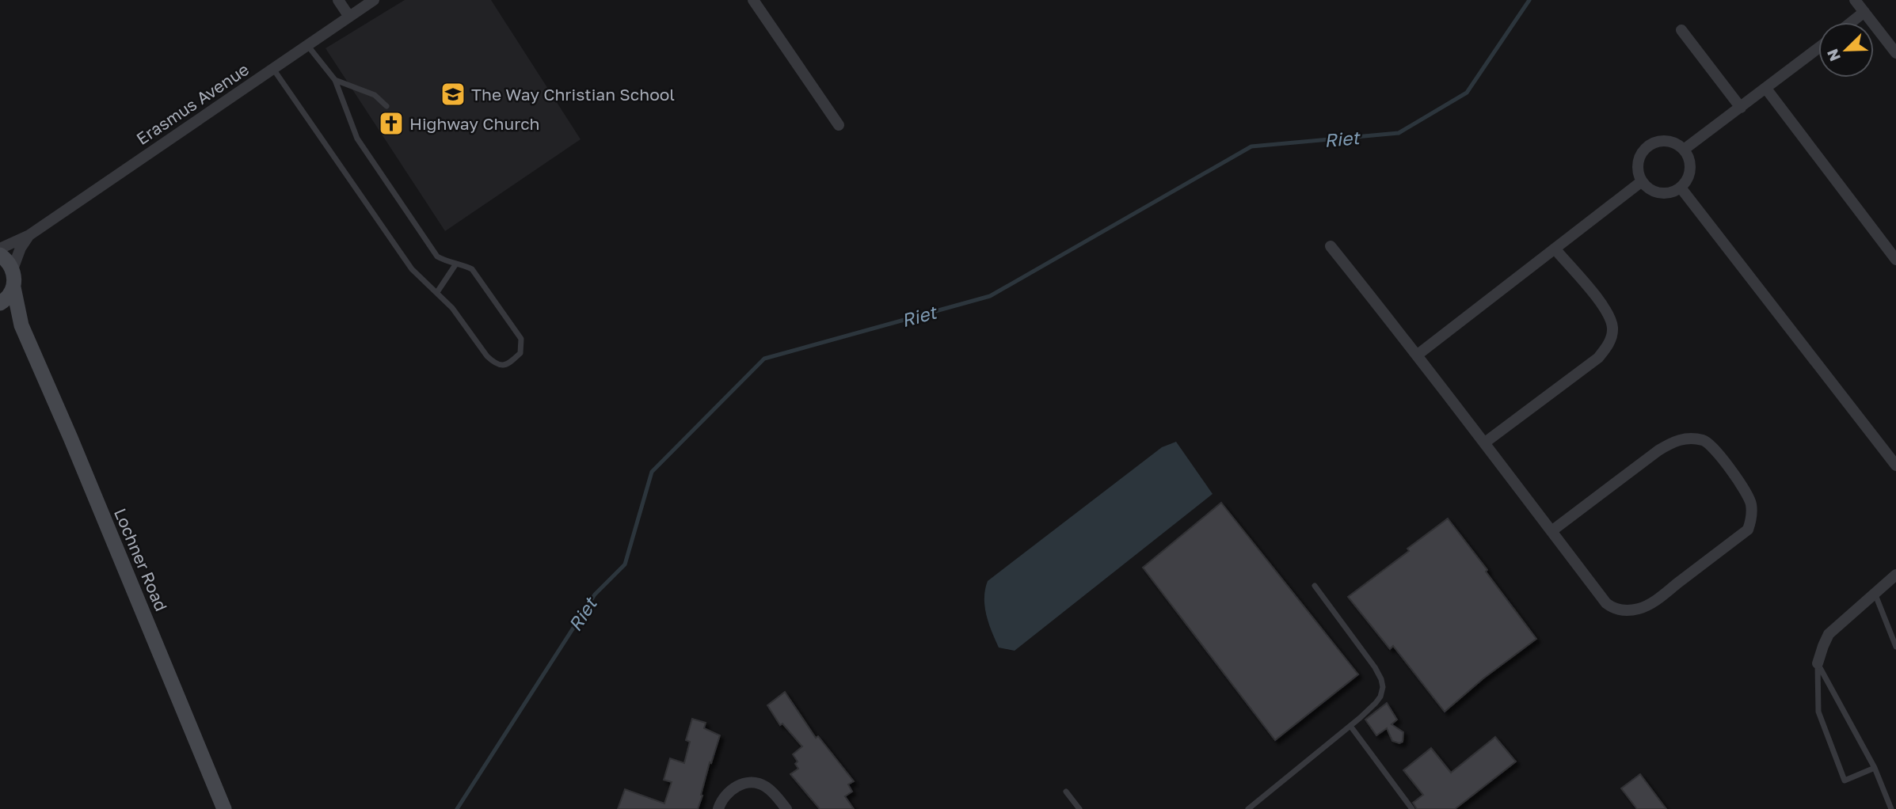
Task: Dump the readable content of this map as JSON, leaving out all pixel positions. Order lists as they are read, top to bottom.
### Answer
{
  "streets": {
    "street": ["Erasmus Avenue", "Lochner Road"]
  },
  "water": ["Riet"],
  "places": {
    "school or university": ["The Way Christian School"],
    "church": ["Highway Church"]
  },
  "north": "bottom left"
}
